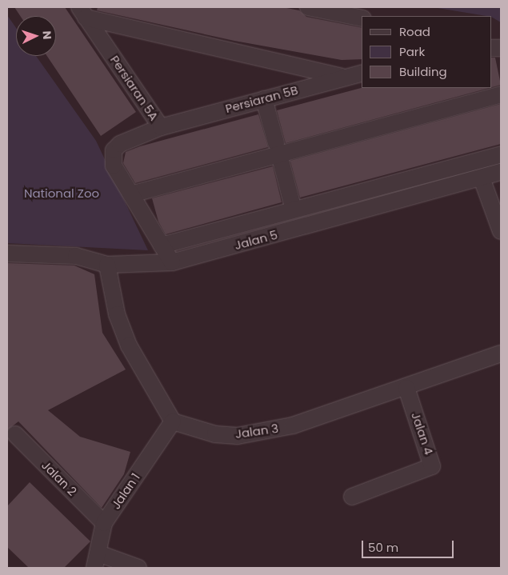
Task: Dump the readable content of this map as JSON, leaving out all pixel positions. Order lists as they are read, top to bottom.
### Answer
{
  "streets": {
    "street": [
      "Persiaran 5A",
      "Persiaran 5B",
      "Jalan 5",
      "Jalan 3",
      "Jalan 4",
      "Jalan 2",
      "Jalan 1"
    ]
  },
  "crossings": [
    ["Persiaran 5A", "Persiaran 5B"],
    ["Persiaran 5A", "Jalan 5"],
    ["Jalan 3", "Jalan 4"],
    ["Jalan 3", "Jalan 1"],
    ["Jalan 2", "Jalan 1"]
  ],
  "parks": ["National Zoo"],
  "legend": ["Road", "Park", "Building"],
  "scale_bar": "50 m",
  "north": "right"
}
